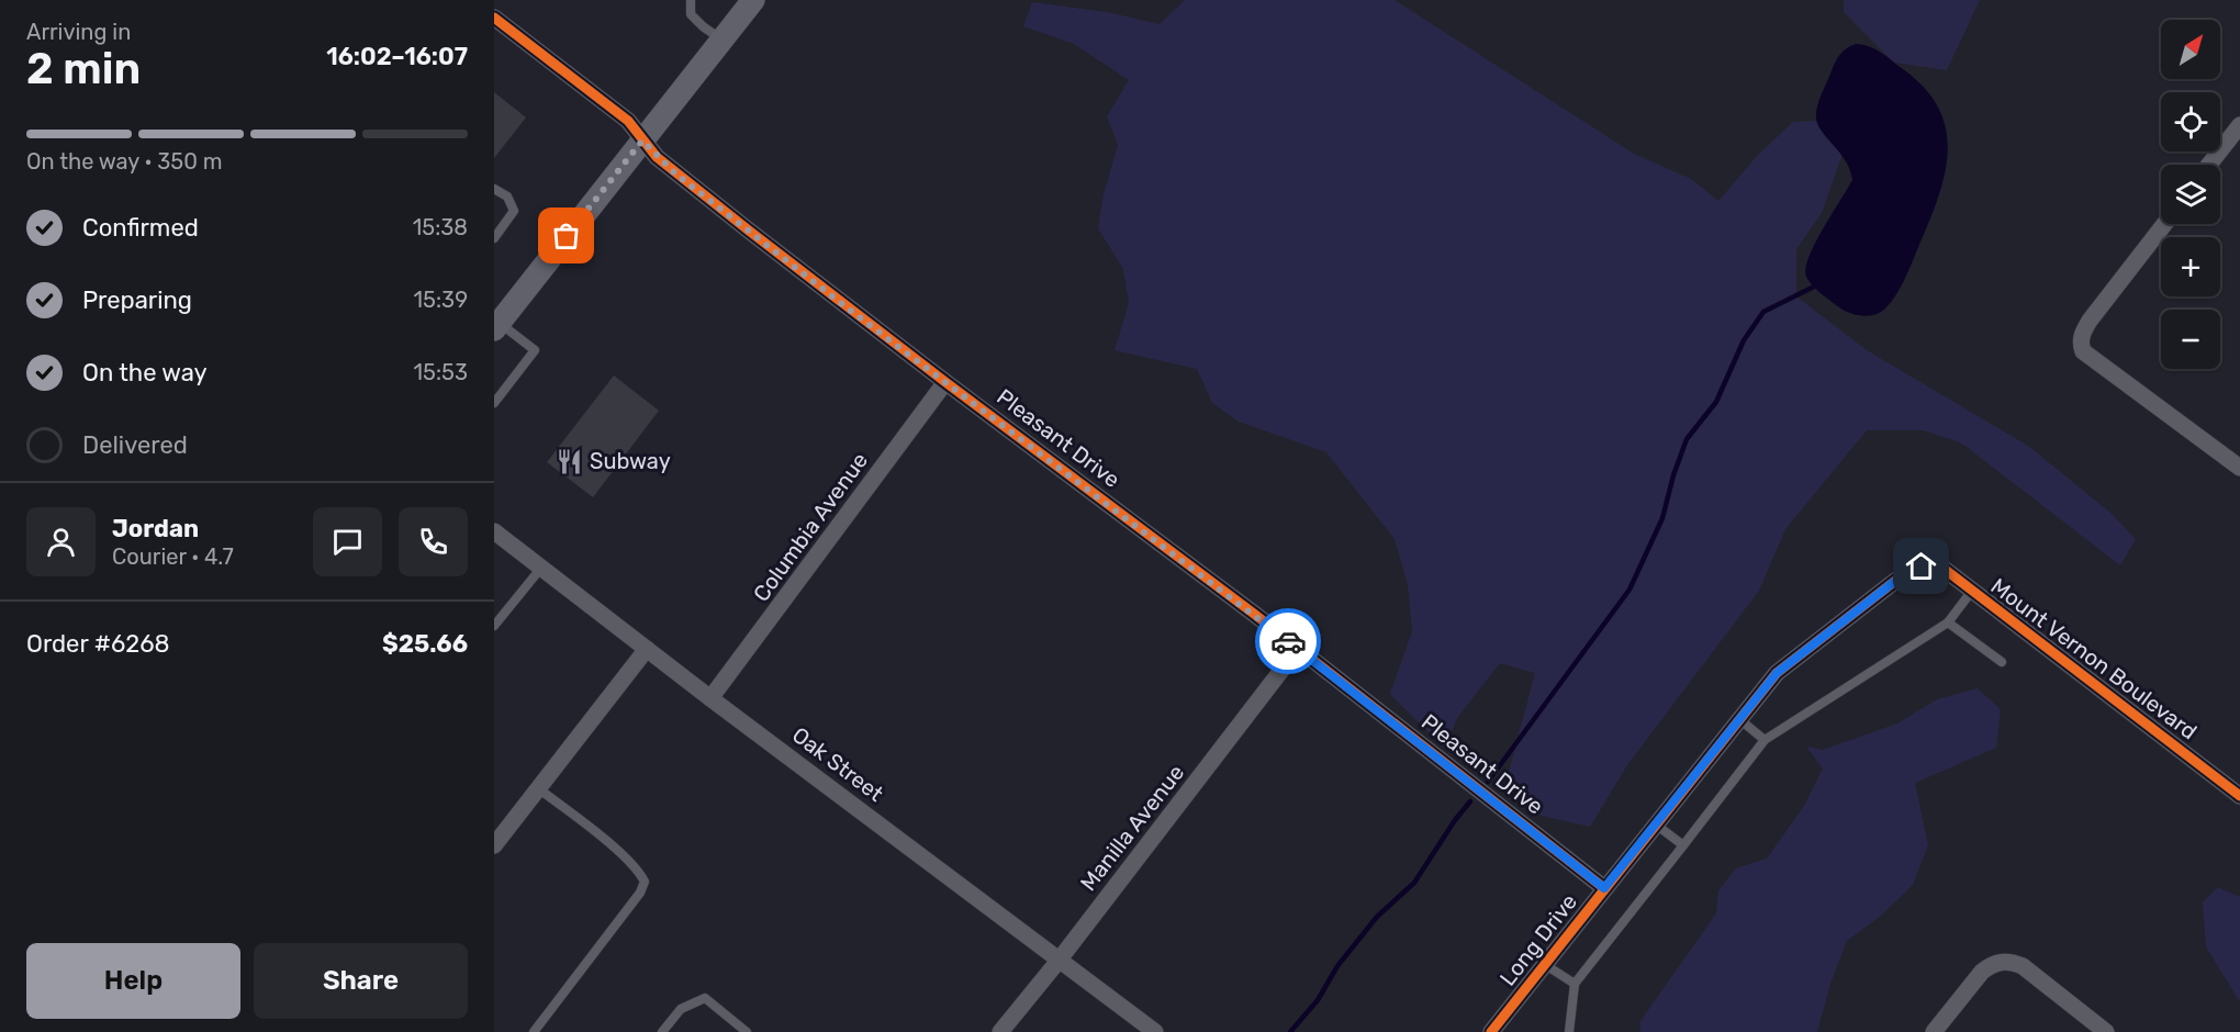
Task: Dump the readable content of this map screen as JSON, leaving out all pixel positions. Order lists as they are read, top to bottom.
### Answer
{
  "streets": {
    "street": [
      "Pleasant Drive",
      "Columbia Avenue",
      "Mount Vernon Boulevard",
      "Oak Street",
      "Manilla Avenue",
      "Long Drive"
    ]
  },
  "crossings": [
    ["Pleasant Drive", "Columbia Avenue"],
    ["Pleasant Drive", "Manilla Avenue"],
    ["Pleasant Drive", "Long Drive"],
    ["Columbia Avenue", "Oak Street"],
    ["Mount Vernon Boulevard", "Long Drive"],
    ["Oak Street", "Manilla Avenue"]
  ],
  "places": {
    "restaurant": ["Subway"]
  },
  "north": "top right",
  "page": {
    "heading": ["2 min", "Arriving in", "16:02–16:07"],
    "panel": [
      "Jordan",
      "Courier · 4.7",
      "Order #6268",
      "$25.66"
    ],
    "map_buttons": ["+", "−"],
    "bar": "On the way · 350 m",
    "list": [
      ["Confirmed", "15:38"],
      ["Preparing", "15:39"],
      ["On the way", "15:53"],
      "Delivered"
    ],
    "buttons": ["Help", "Share"]
  }
}
